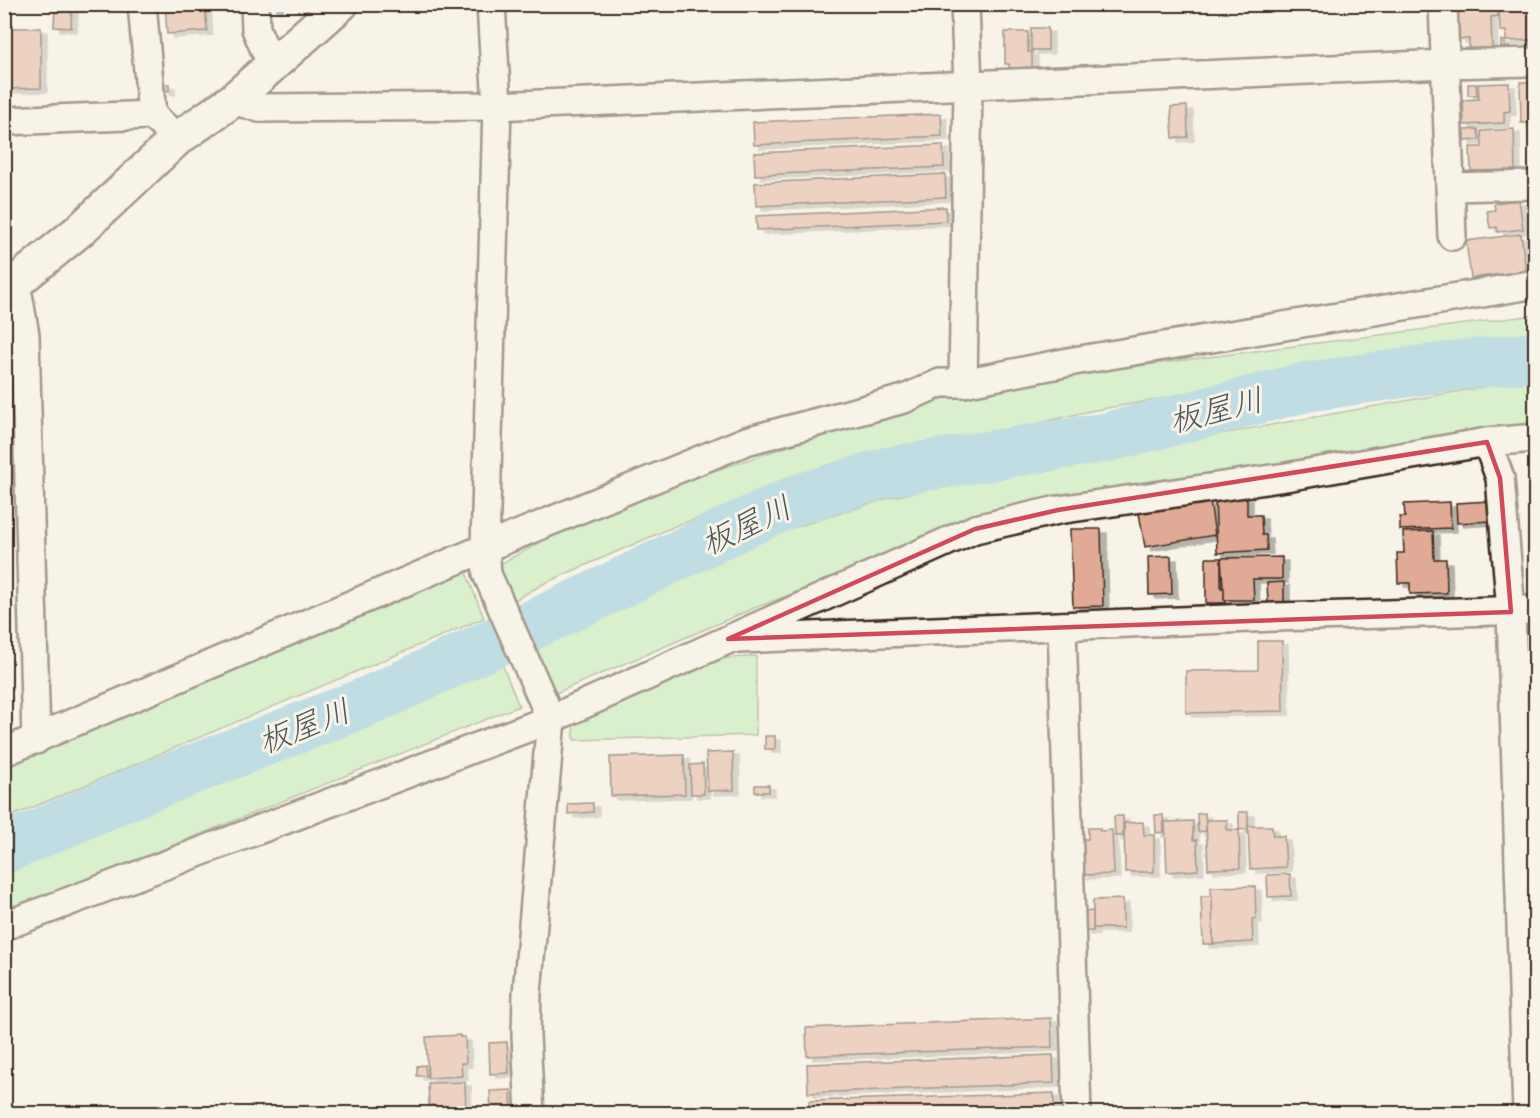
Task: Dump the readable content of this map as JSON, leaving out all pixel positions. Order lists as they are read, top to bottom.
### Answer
{
  "water": ["板屋川"]
}
